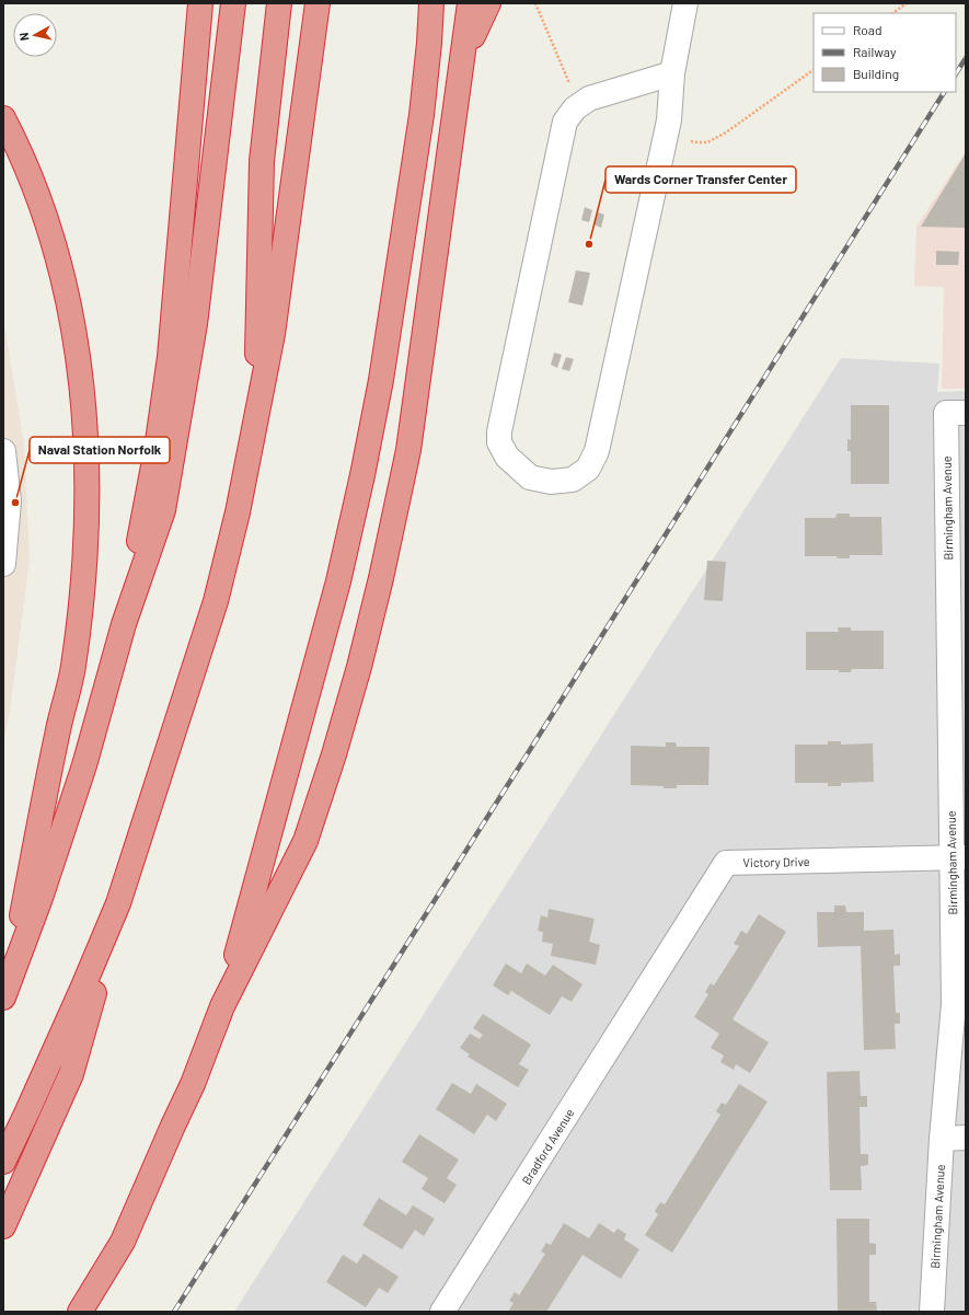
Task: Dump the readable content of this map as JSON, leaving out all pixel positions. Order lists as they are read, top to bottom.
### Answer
{
  "streets": {
    "street": ["Birmingham Avenue", "Victory Drive", "Bradford Avenue"]
  },
  "crossings": [
    ["Birmingham Avenue", "Victory Drive"],
    ["Victory Drive", "Bradford Avenue"]
  ],
  "places": ["Wards Corner Transfer Center", "Naval Station Norfolk"],
  "legend": ["Road", "Railway", "Building"],
  "north": "left"
}
